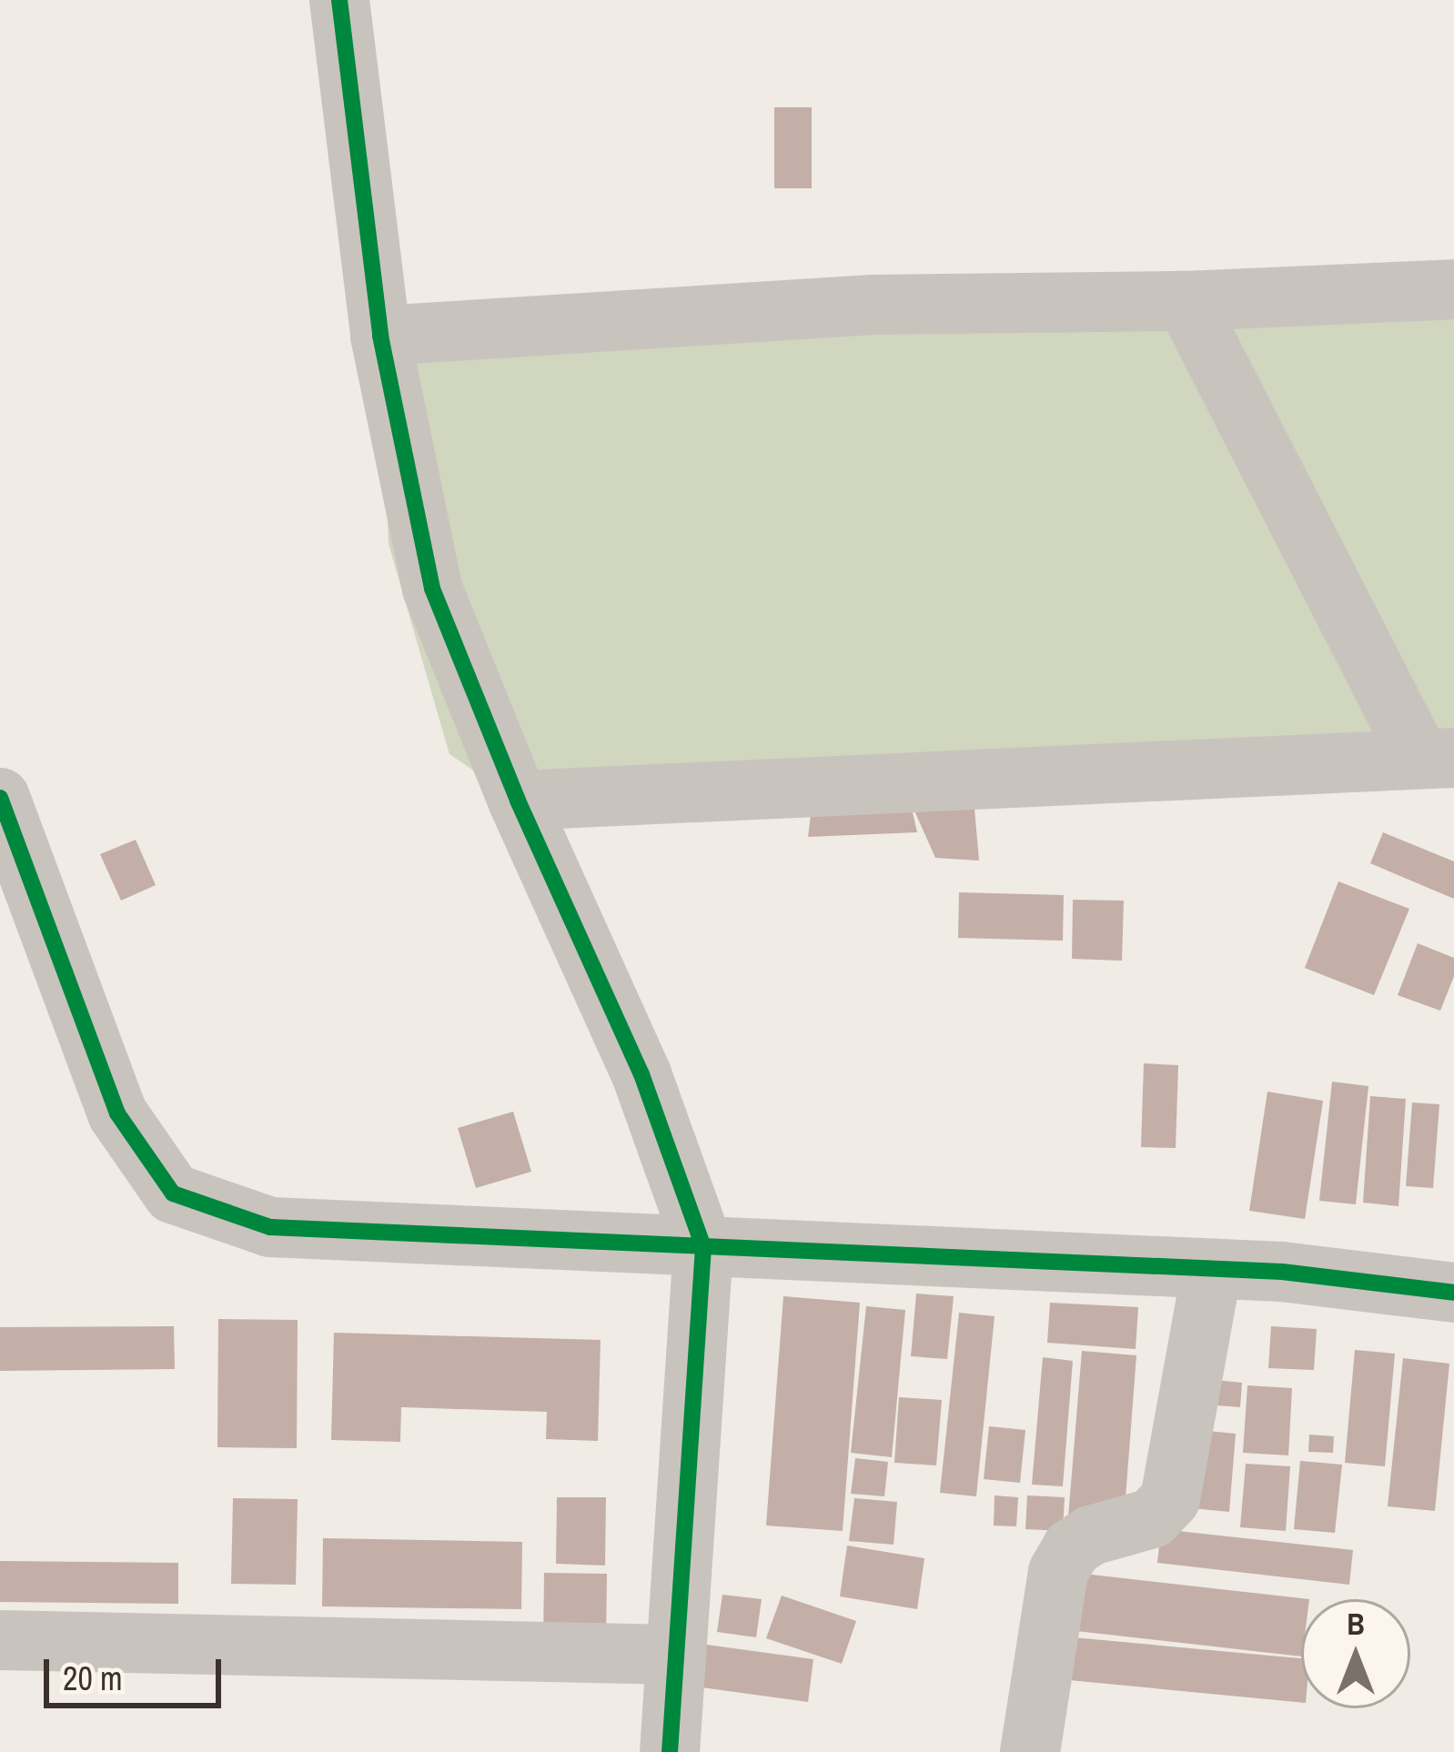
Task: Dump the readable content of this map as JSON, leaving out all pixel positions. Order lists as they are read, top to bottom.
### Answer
{
  "scale_bar": "20 m",
  "north": "top"
}
